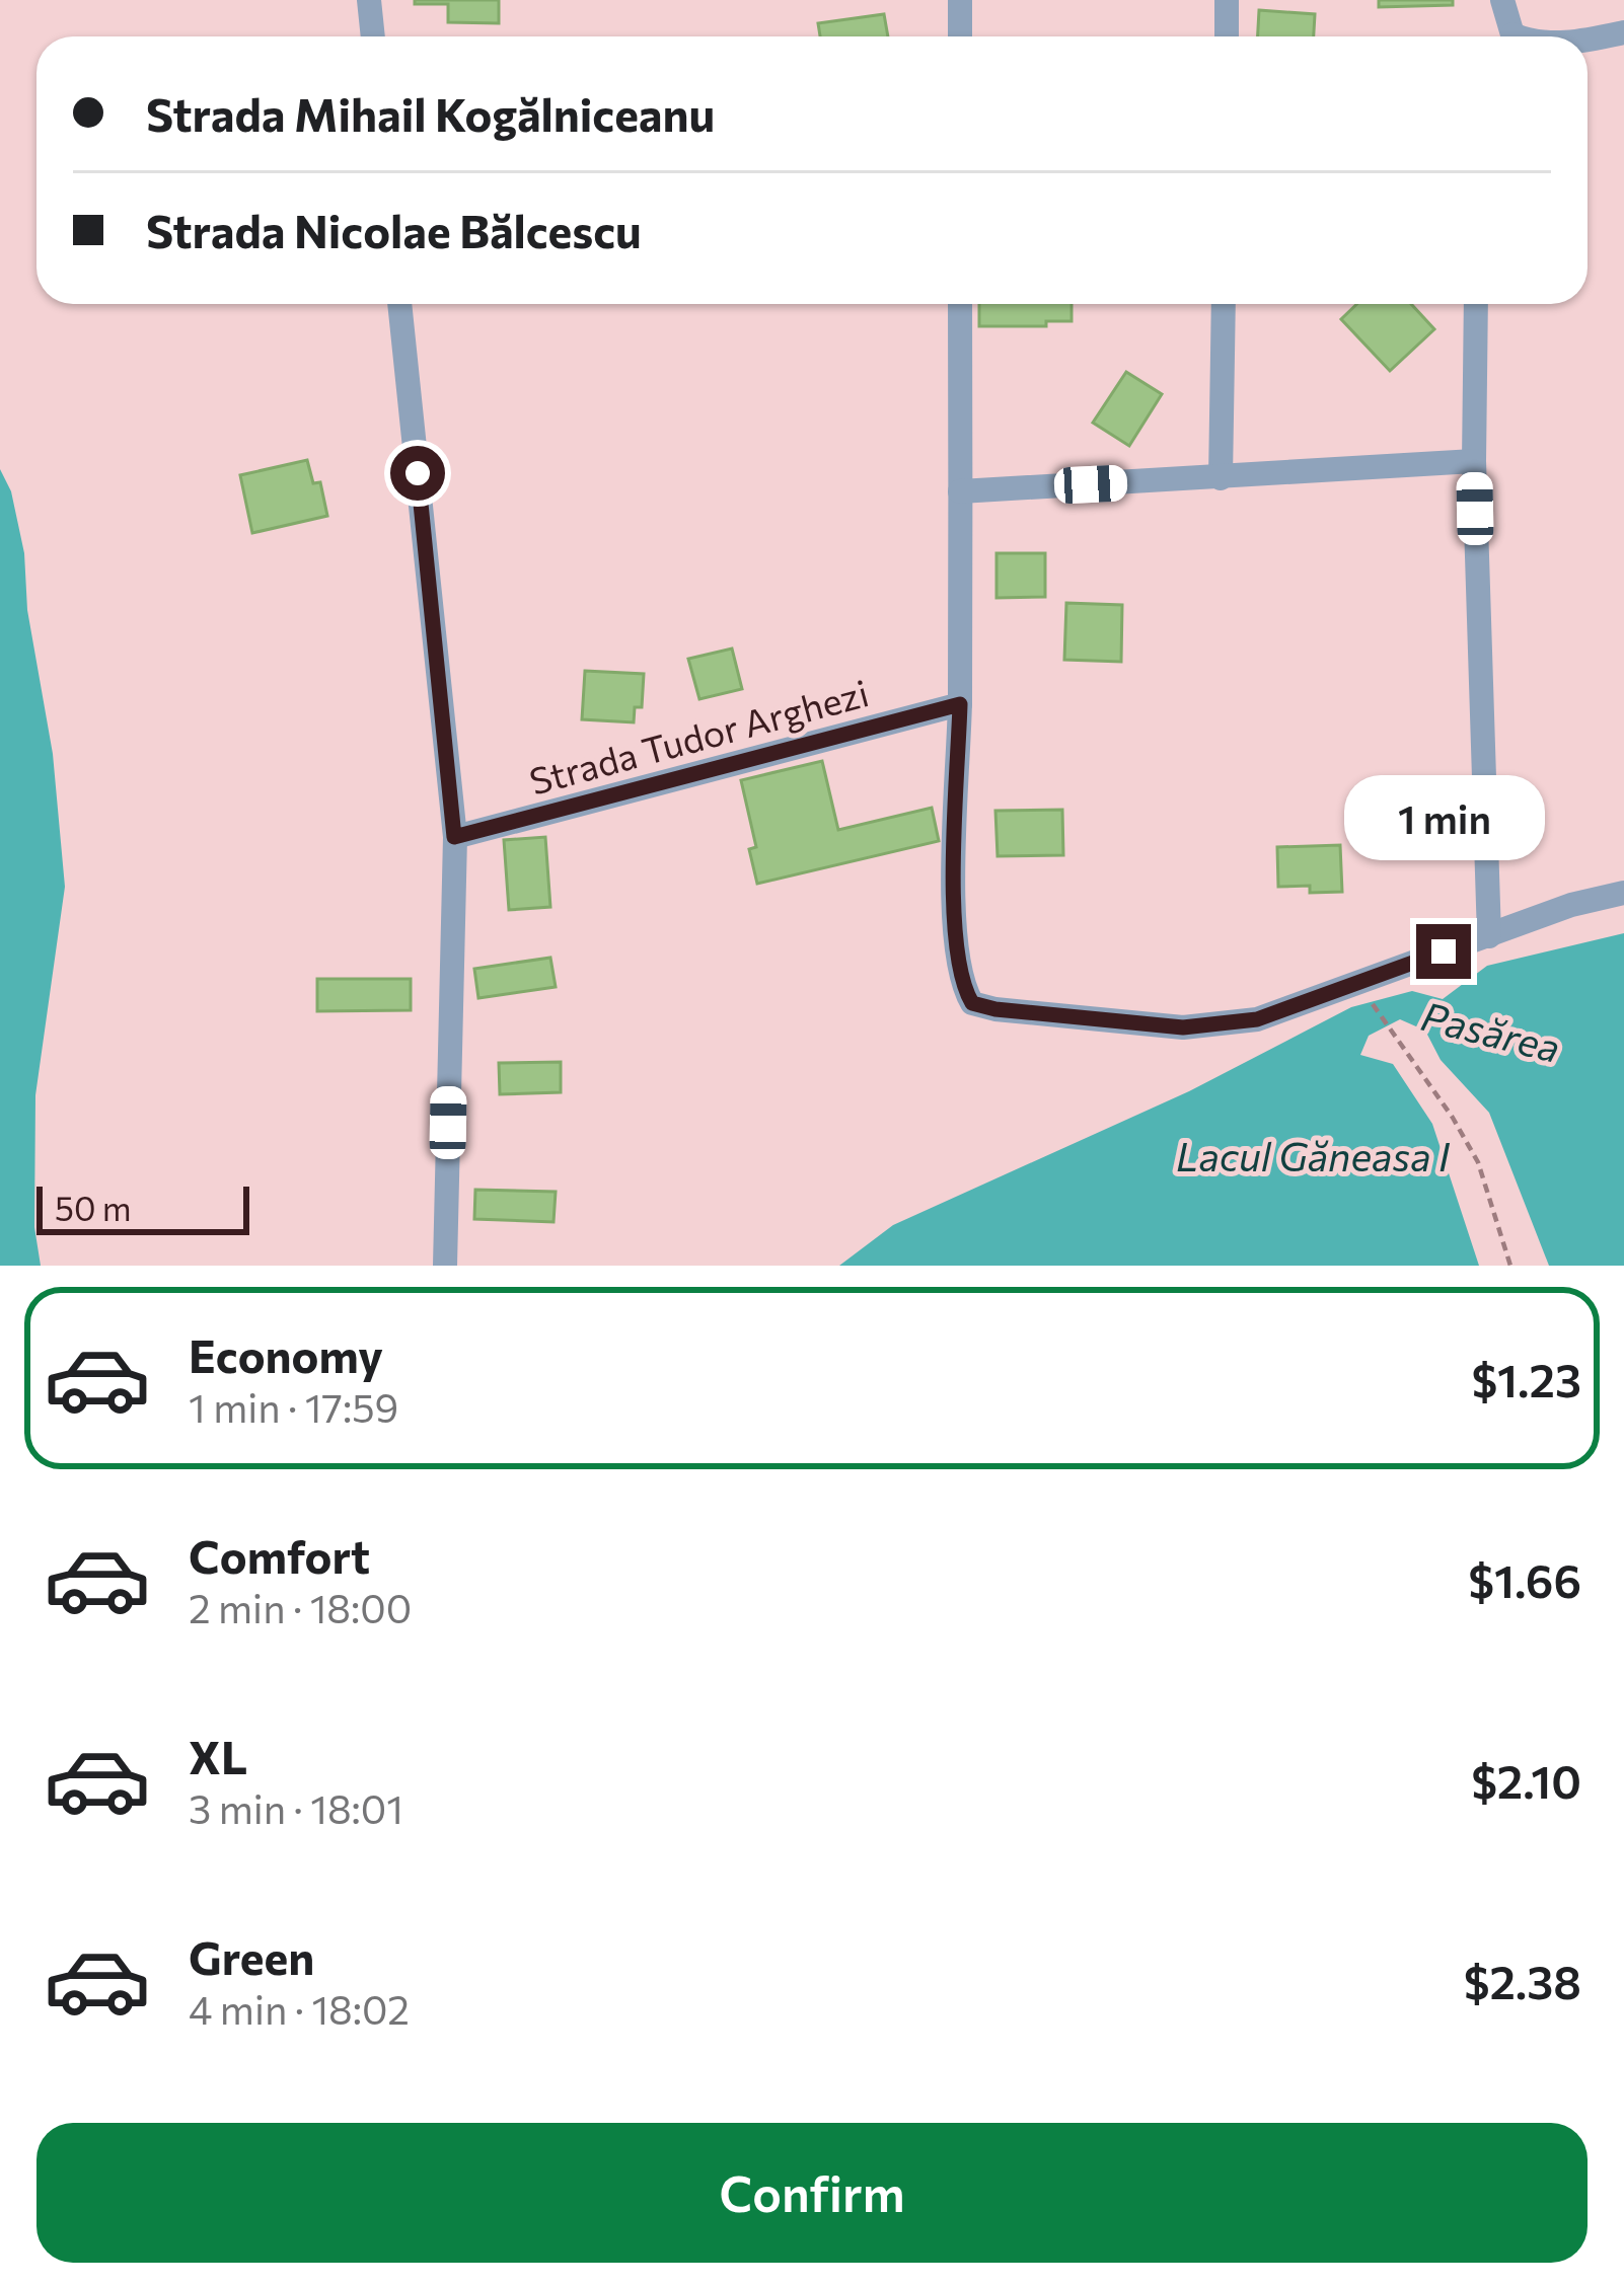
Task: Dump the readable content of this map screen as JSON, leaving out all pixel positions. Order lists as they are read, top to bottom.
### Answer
{
  "streets": {
    "street": ["Strada Tudor Arghezi"]
  },
  "water": ["Pasărea", "Lacul Găneasa I"],
  "scale_bar": "50 m",
  "page": {
    "banner": ["Strada Mihail Kogălniceanu", "Strada Nicolae Bălcescu"],
    "bubble": "1 min",
    "scale": "50 m",
    "list": [
      {
        "name": "Economy",
        "note": "1 min · 17:59",
        "value": "$1.23"
      },
      {
        "name": "Comfort",
        "note": "2 min · 18:00",
        "value": "$1.66"
      },
      {
        "name": "XL",
        "note": "3 min · 18:01",
        "value": "$2.10"
      },
      {
        "name": "Green",
        "note": "4 min · 18:02",
        "value": "$2.38"
      }
    ],
    "buttons": "Confirm"
  }
}
